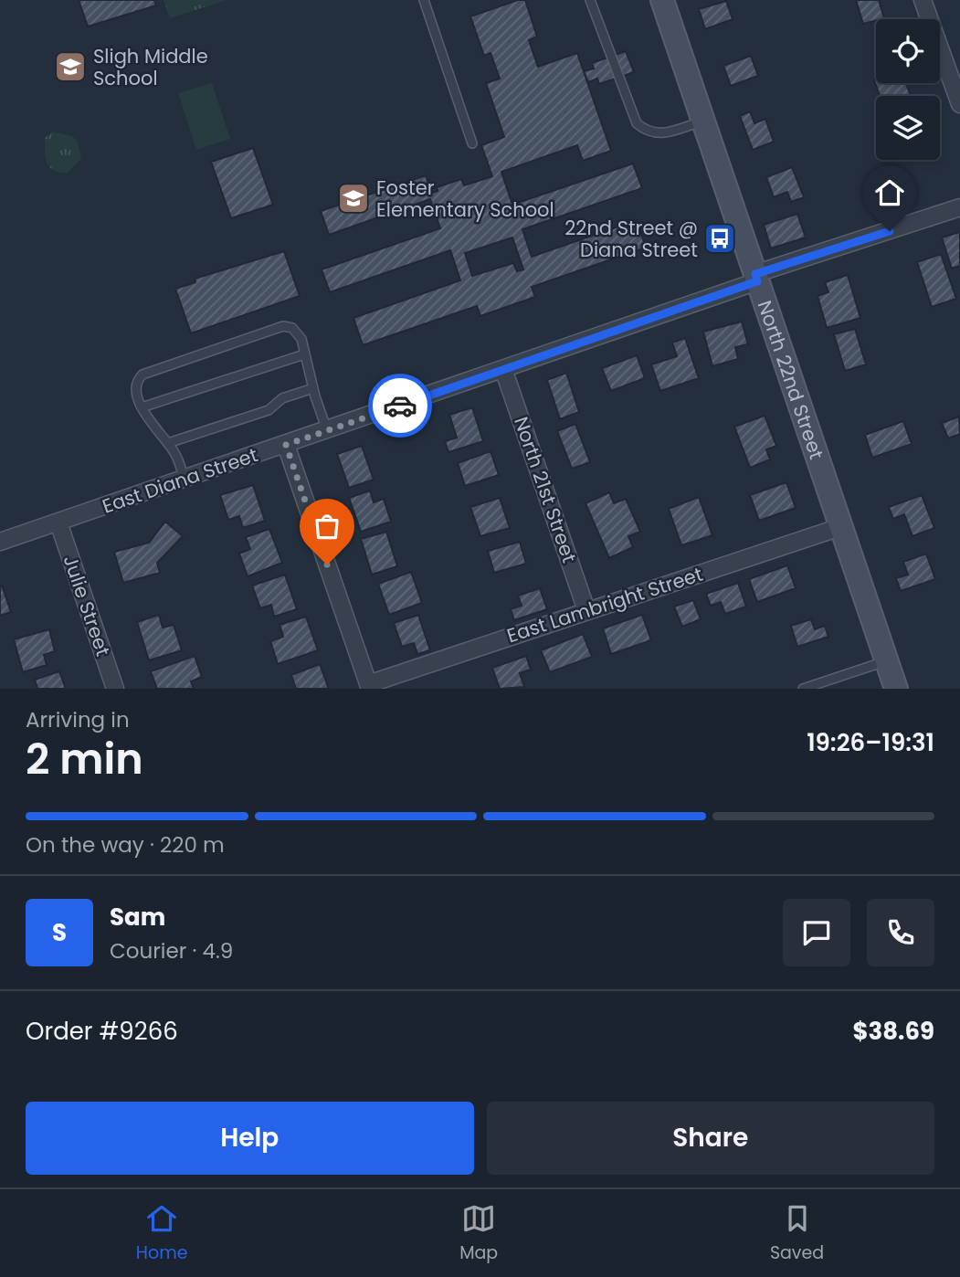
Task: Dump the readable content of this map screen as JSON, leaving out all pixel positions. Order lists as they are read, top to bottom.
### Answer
{
  "streets": {
    "street": [
      "North 22nd Street",
      "East Diana Street",
      "North 21st Street",
      "East Lambright Street",
      "Julie Street"
    ]
  },
  "crossings": [
    ["North 22nd Street", "East Diana Street"],
    ["North 22nd Street", "East Lambright Street"],
    ["East Diana Street", "North 21st Street"],
    ["East Diana Street", "Julie Street"],
    ["North 21st Street", "East Lambright Street"]
  ],
  "places": {
    "school or university": ["Sligh Middle School", "Foster Elementary School"],
    "bus stop": ["22nd Street @ Diana Street"]
  },
  "page": {
    "heading": ["2 min", "Arriving in", "19:26–19:31"],
    "panel": [
      "Sam",
      "Courier · 4.9",
      "Order #9266",
      "$38.69"
    ],
    "bar": "On the way · 220 m",
    "round": "S",
    "buttons": ["Help", "Share"],
    "tabs": ["Home", "Map", "Saved"]
  }
}
